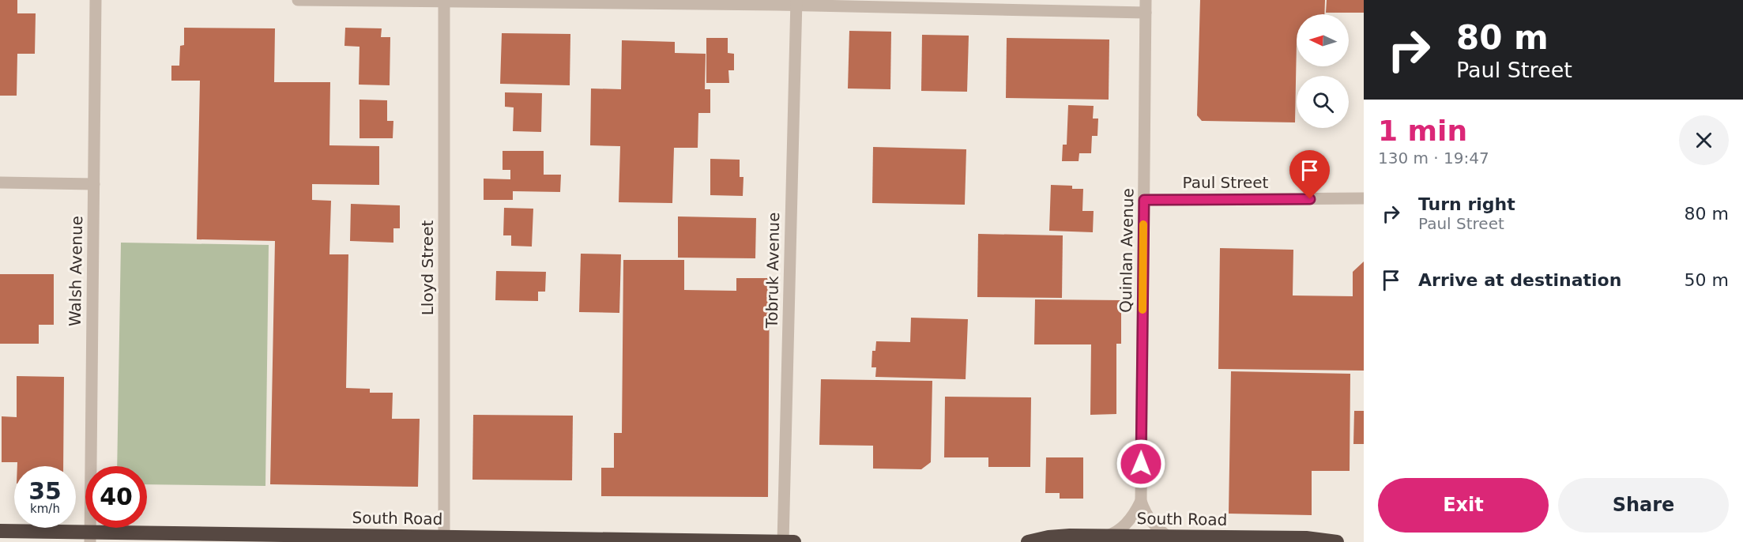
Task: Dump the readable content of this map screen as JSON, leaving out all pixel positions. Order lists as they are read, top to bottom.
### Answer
{
  "streets": {
    "highway": ["South Road"],
    "street": [
      "Paul Street",
      "Quinlan Avenue",
      "Lloyd Street",
      "Tobruk Avenue",
      "Walsh Avenue"
    ]
  },
  "crossings": [
    ["Paul Street", "Quinlan Avenue"],
    ["Quinlan Avenue", "South Road"],
    ["Lloyd Street", "South Road"],
    ["Tobruk Avenue", "South Road"],
    ["Walsh Avenue", "South Road"]
  ],
  "north": "left",
  "page": {
    "turn": ["80 m", "Paul Street"],
    "heading": ["1 min", "130 m · 19:47"],
    "list": [
      {
        "name": "Turn right",
        "note": "Paul Street",
        "value": "80 m"
      },
      {
        "name": "Arrive at destination",
        "value": "50 m"
      }
    ],
    "speed": "35 km/h",
    "limit": "40",
    "buttons": ["Exit", "Share"]
  }
}
